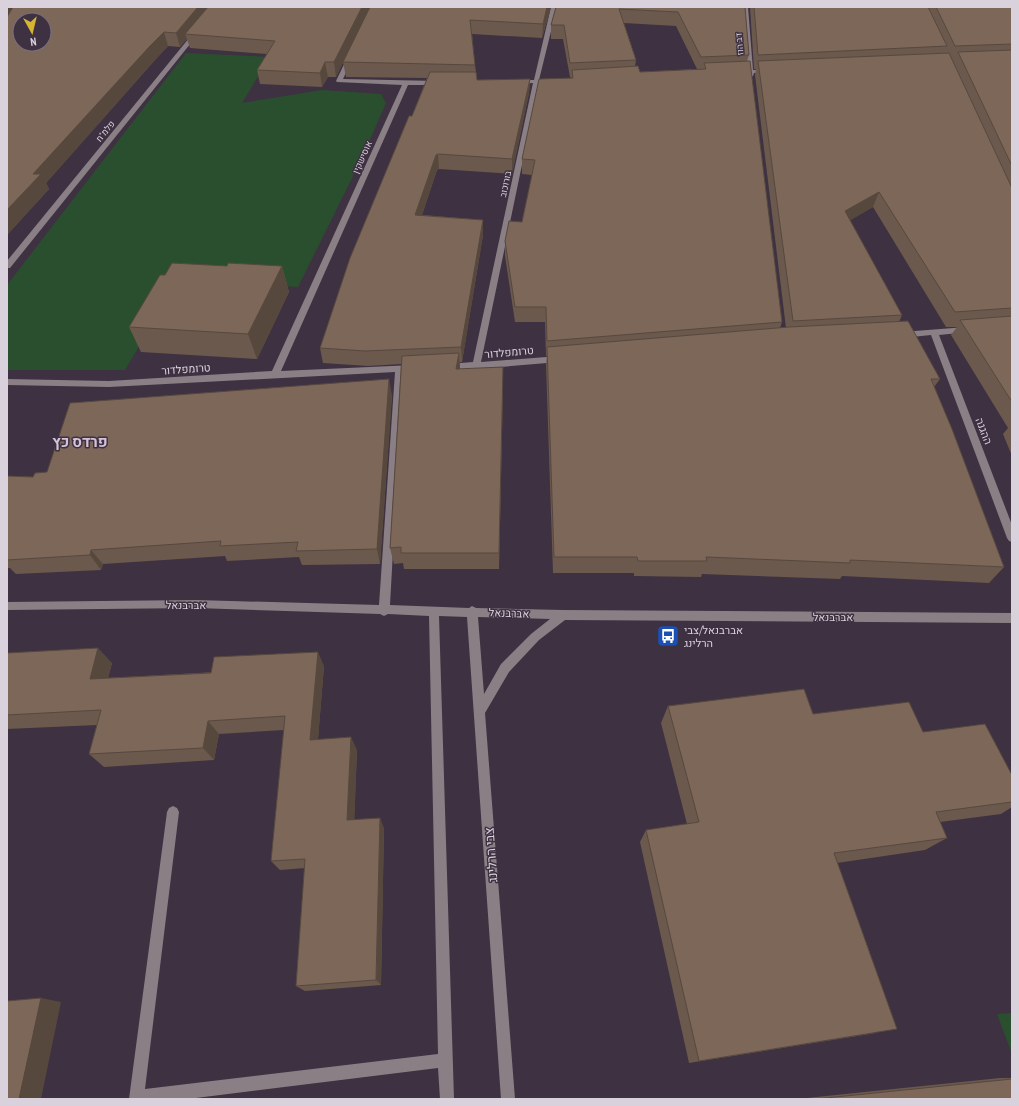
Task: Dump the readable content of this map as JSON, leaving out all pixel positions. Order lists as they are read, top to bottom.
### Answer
{
  "streets": {
    "street": [
      "דב הוז",
      "פלמ\"ח",
      "אוסישקין",
      "בורוכוב",
      "טרומפלדור",
      "ההגנה",
      "אברבנאל",
      "צבי הרלינג"
    ]
  },
  "crossings": [
    ["אוסישקין", "טרומפלדור"],
    ["בורוכוב", "טרומפלדור"],
    ["אברבנאל", "צבי הרלינג"]
  ],
  "districts": ["פרדס כץ"],
  "places": {
    "bus stop": ["אברבנאל/צבי הרלינג"]
  },
  "north": "bottom"
}
